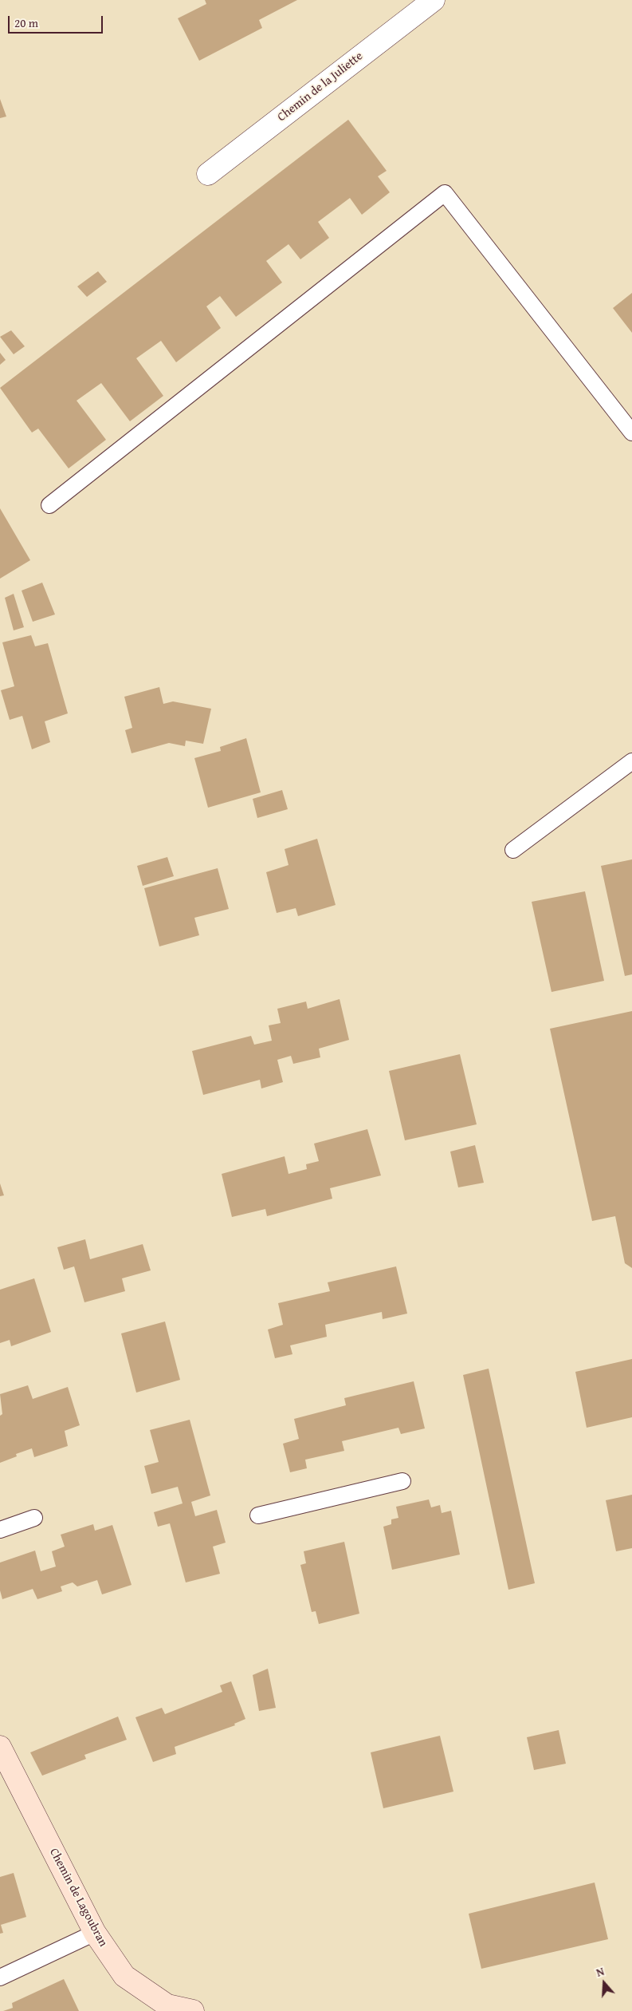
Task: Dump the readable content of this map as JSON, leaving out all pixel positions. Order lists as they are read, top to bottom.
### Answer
{
  "streets": {
    "main road": ["Chemin de Lagoubran"],
    "street": ["Chemin de la Juliette"]
  },
  "scale_bar": "20 m",
  "north": "top"
}
